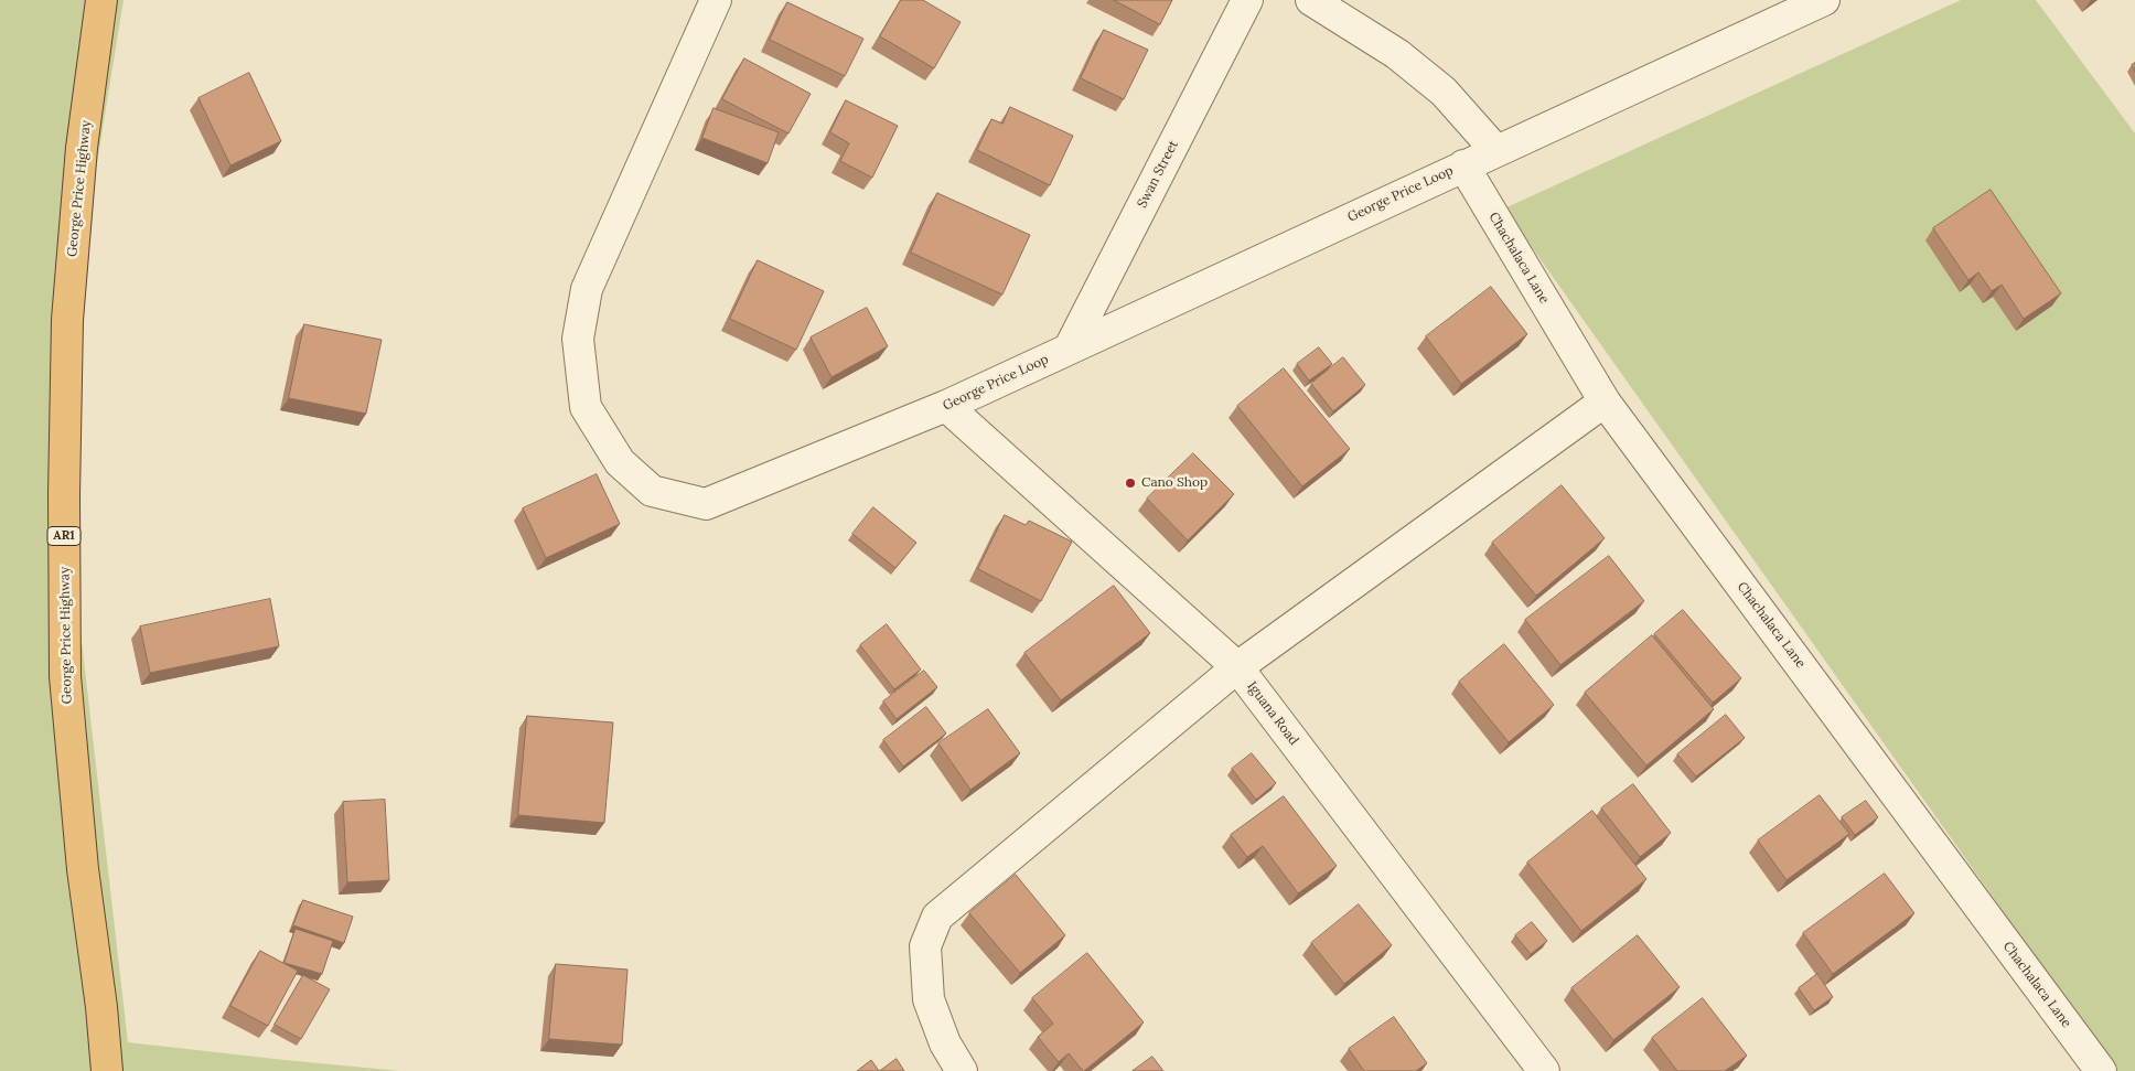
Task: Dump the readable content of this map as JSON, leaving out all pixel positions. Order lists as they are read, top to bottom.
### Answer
{
  "streets": {
    "highway": ["George Price Highway", "AR1"],
    "street": [
      "Swan Street",
      "George Price Loop",
      "Chachalaca Lane",
      "Iguana Road"
    ]
  },
  "crossings": [
    ["Swan Street", "George Price Loop"],
    ["George Price Loop", "Chachalaca Lane"],
    ["George Price Loop", "Iguana Road"]
  ],
  "places": ["Cano Shop"]
}
